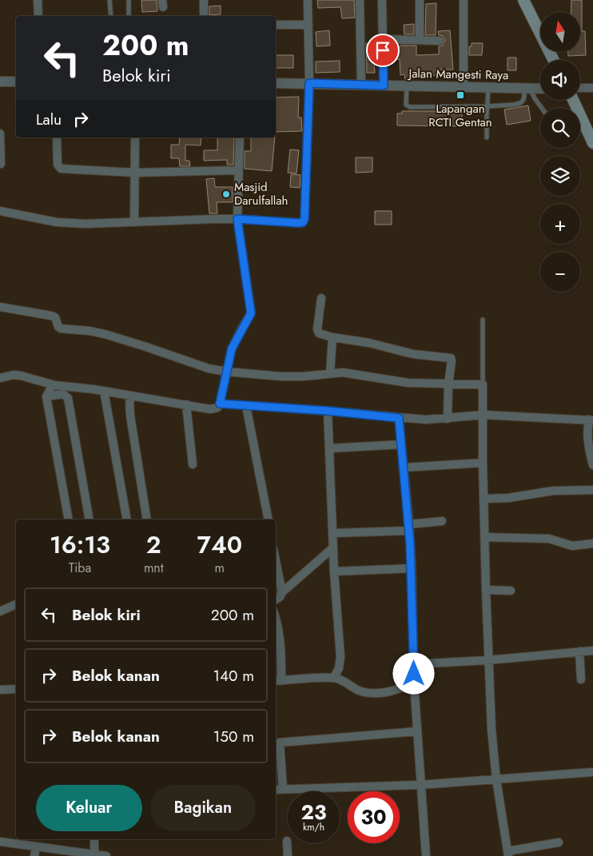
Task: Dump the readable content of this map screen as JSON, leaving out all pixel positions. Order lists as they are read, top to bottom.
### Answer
{
  "streets": {
    "street": ["Jalan Mangesti Raya"]
  },
  "places": {
    "transit": ["Lapangan RCTI Gentan"],
    "other": ["Masjid Darulfallah"]
  },
  "north": "top",
  "page": {
    "map_buttons": ["+", "−"],
    "turn": ["200 m", "Belok kiri"],
    "then": "Lalu",
    "eta": [
      "16:13",
      "Tiba",
      "2",
      "mnt",
      "740",
      "m"
    ],
    "list": [
      {
        "name": "Belok kiri",
        "value": "200 m"
      },
      {
        "name": "Belok kanan",
        "value": "140 m"
      },
      {
        "name": "Belok kanan",
        "value": "150 m"
      }
    ],
    "buttons": ["Keluar", "Bagikan"],
    "speed": "23 km/h",
    "limit": "30"
  }
}
